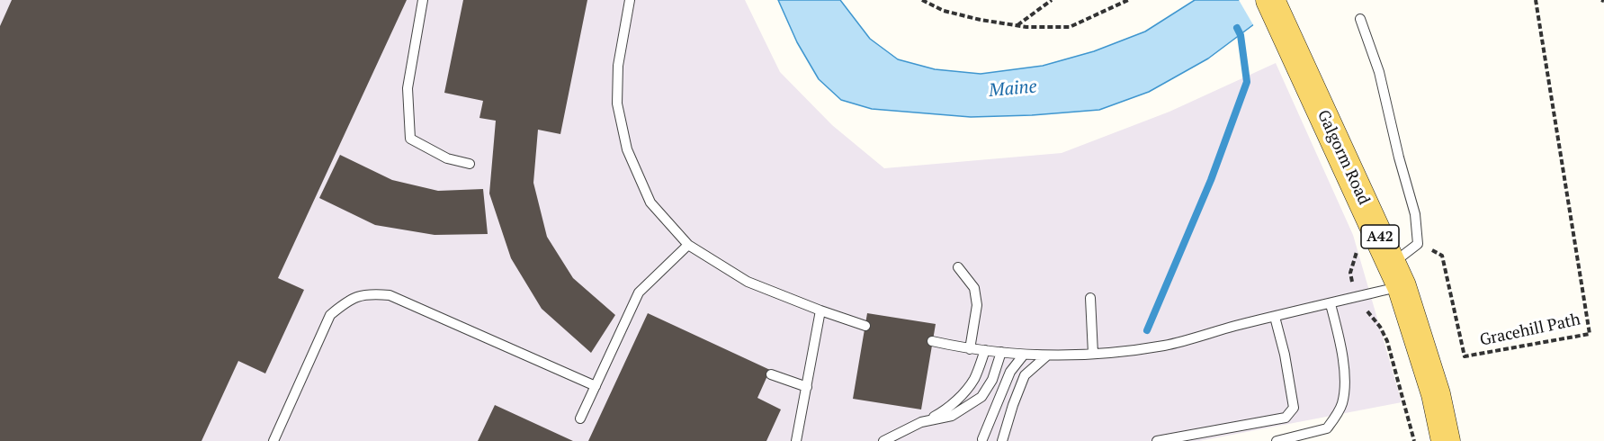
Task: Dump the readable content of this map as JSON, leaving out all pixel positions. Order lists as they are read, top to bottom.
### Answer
{
  "streets": {
    "main road": ["Galgorm Road", "A42"],
    "path": ["Gracehill Path"]
  },
  "water": ["Maine"]
}
